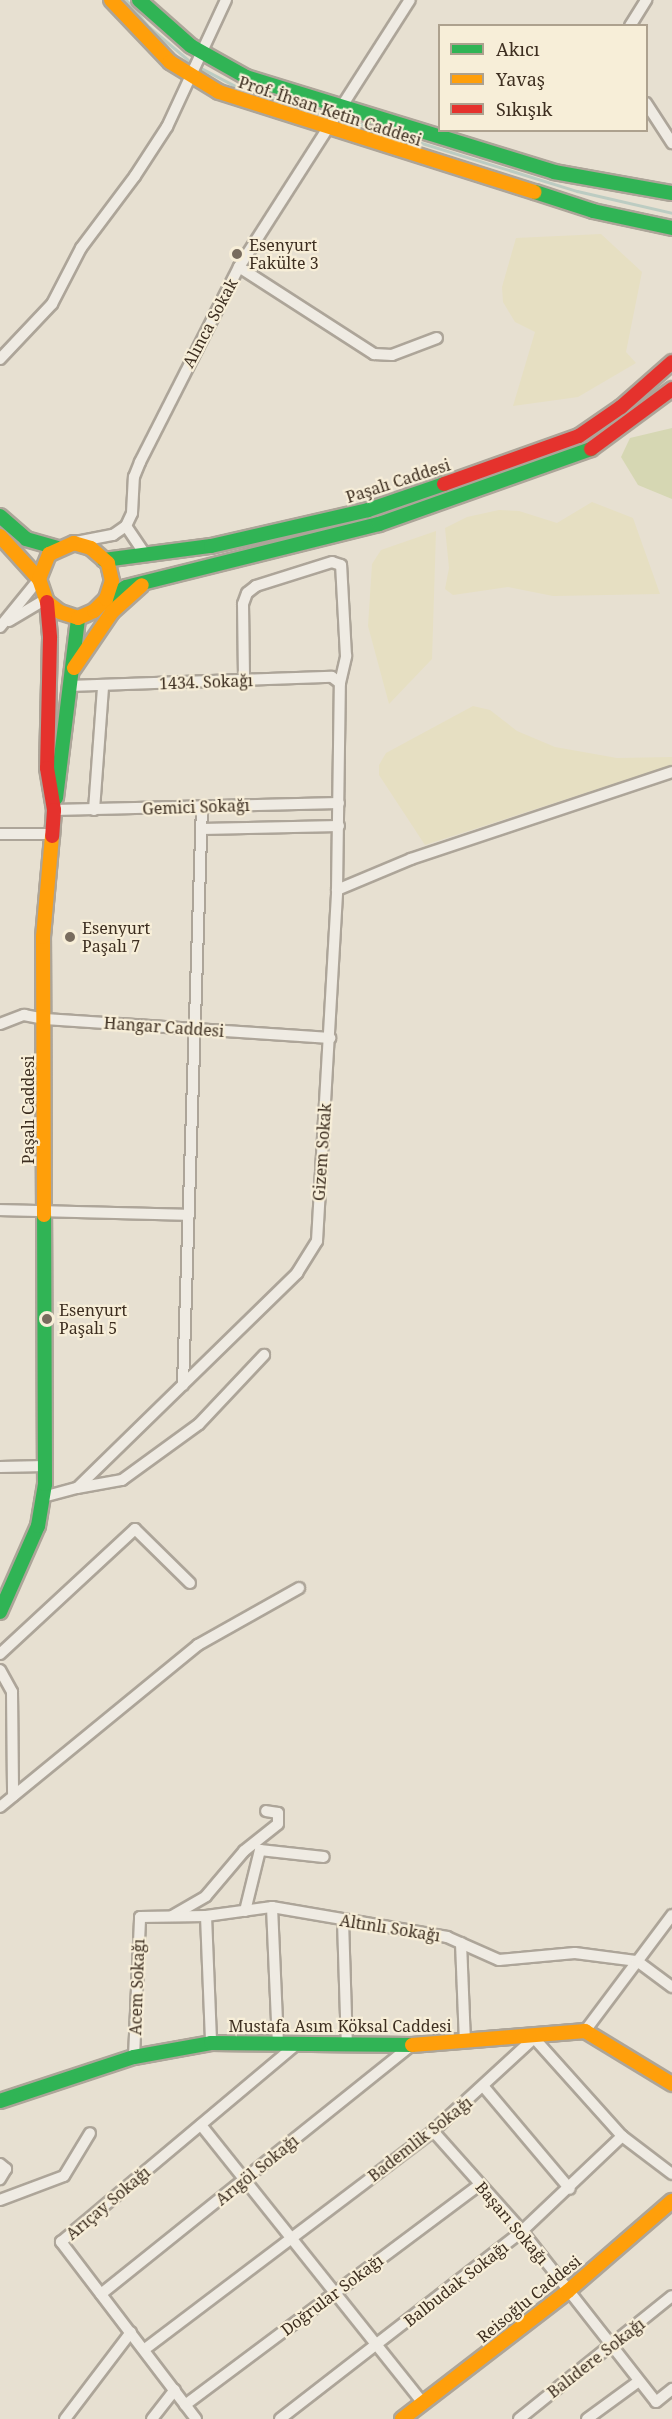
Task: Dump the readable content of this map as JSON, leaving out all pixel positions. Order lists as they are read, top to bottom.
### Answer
{
  "streets": {
    "street": [
      "Prof. İhsan Ketin Caddesi",
      "Alınca Sokak",
      "Paşalı Caddesi",
      "1434. Sokağı",
      "Gemici Sokağı",
      "Hangar Caddesi",
      "Gizem Sokak",
      "Altınlı Sokağı",
      "Acem Sokağı",
      "Mustafa Asım Köksal Caddesi",
      "Bademlik Sokağı",
      "Arıgöl Sokağı",
      "Arıçay Sokağı",
      "Başarı Sokağı",
      "Balbudak Sokağı",
      "Doğrular Sokağı",
      "Reisoğlu Caddesi",
      "Balıdere Sokağı"
    ]
  },
  "crossings": [
    ["Prof. İhsan Ketin Caddesi", "Alınca Sokak"],
    ["Paşalı Caddesi", "Gemici Sokağı"],
    ["Paşalı Caddesi", "Hangar Caddesi"],
    ["Paşalı Caddesi", "Gizem Sokak"],
    ["1434. Sokağı", "Gizem Sokak"],
    ["Gemici Sokağı", "Gizem Sokak"],
    ["Hangar Caddesi", "Gizem Sokak"],
    ["Altınlı Sokağı", "Acem Sokağı"],
    ["Acem Sokağı", "Mustafa Asım Köksal Caddesi"],
    ["Mustafa Asım Köksal Caddesi", "Bademlik Sokağı"],
    ["Mustafa Asım Köksal Caddesi", "Arıgöl Sokağı"],
    ["Mustafa Asım Köksal Caddesi", "Arıçay Sokağı"],
    ["Bademlik Sokağı", "Arıçay Sokağı"],
    ["Bademlik Sokağı", "Başarı Sokağı"],
    ["Arıgöl Sokağı", "Arıçay Sokağı"],
    ["Arıçay Sokağı", "Doğrular Sokağı"],
    ["Başarı Sokağı", "Balbudak Sokağı"],
    ["Başarı Sokağı", "Doğrular Sokağı"],
    ["Başarı Sokağı", "Reisoğlu Caddesi"],
    ["Başarı Sokağı", "Balıdere Sokağı"]
  ],
  "places": ["Esenyurt Fakülte 3", "Esenyurt Paşalı 7", "Esenyurt Paşalı 5"],
  "legend": ["Akıcı", "Yavaş", "Sıkışık"]
}
